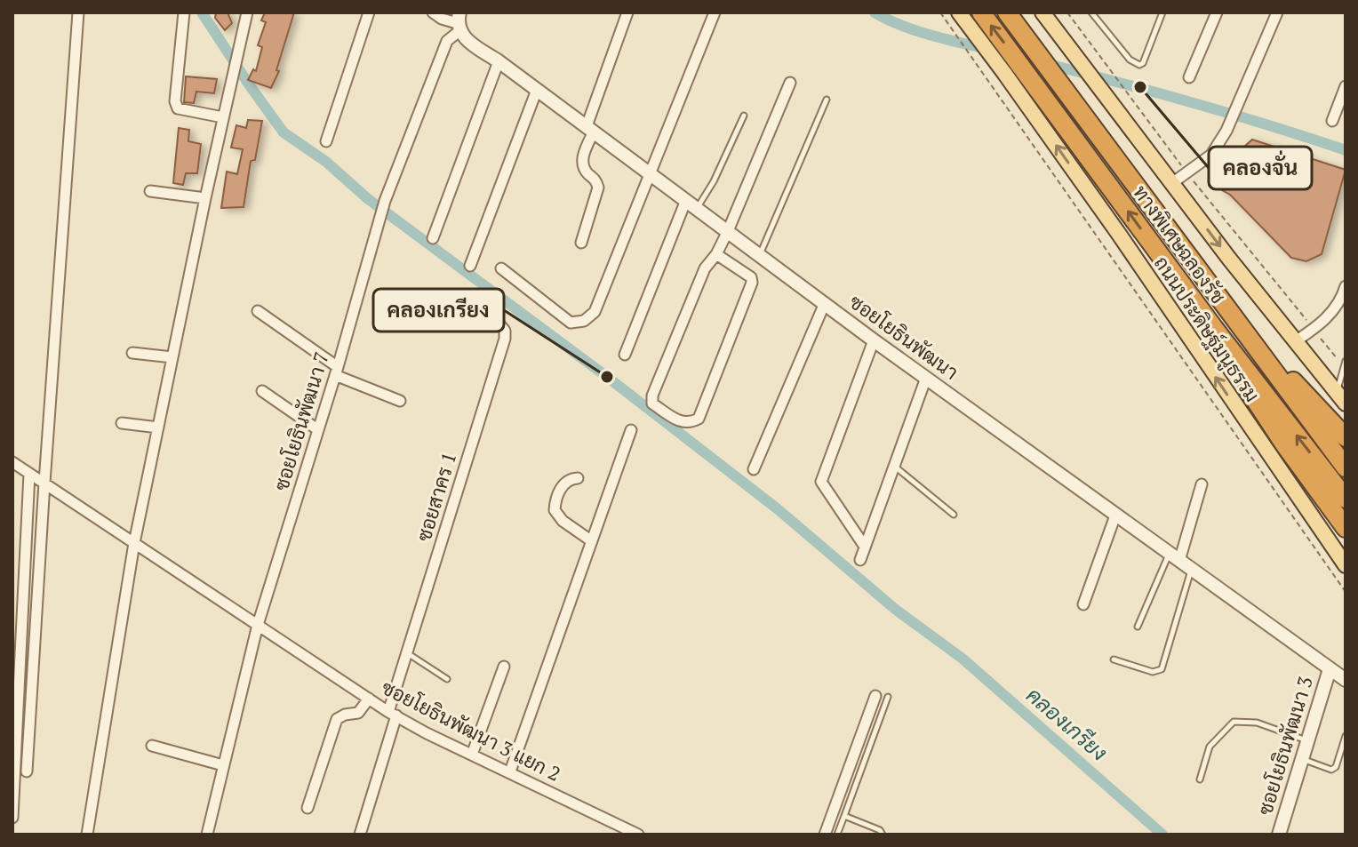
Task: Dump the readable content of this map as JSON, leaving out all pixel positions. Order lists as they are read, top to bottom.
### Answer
{
  "streets": {
    "highway": ["ทางพิเศษฉลองรัช"],
    "main road": ["ถนนประดิษฐ์มนูธรรม"],
    "street": [
      "ซอยโยธินพัฒนา",
      "ซอยโยธินพัฒนา 7",
      "ซอยสาคร 1",
      "ซอยโยธินพัฒนา 3 แยก 2",
      "ซอยโยธินพัฒนา 3"
    ]
  },
  "crossings": [
    ["ซอยโยธินพัฒนา", "ซอยโยธินพัฒนา 7"],
    ["ซอยโยธินพัฒนา", "ซอยโยธินพัฒนา 3"],
    ["ซอยโยธินพัฒนา 7", "ซอยโยธินพัฒนา 3 แยก 2"],
    ["ซอยสาคร 1", "ซอยโยธินพัฒนา 3 แยก 2"]
  ],
  "water": ["คลองเกรียง"],
  "places": ["คลองจั่น", "คลองเกรียง"]
}
